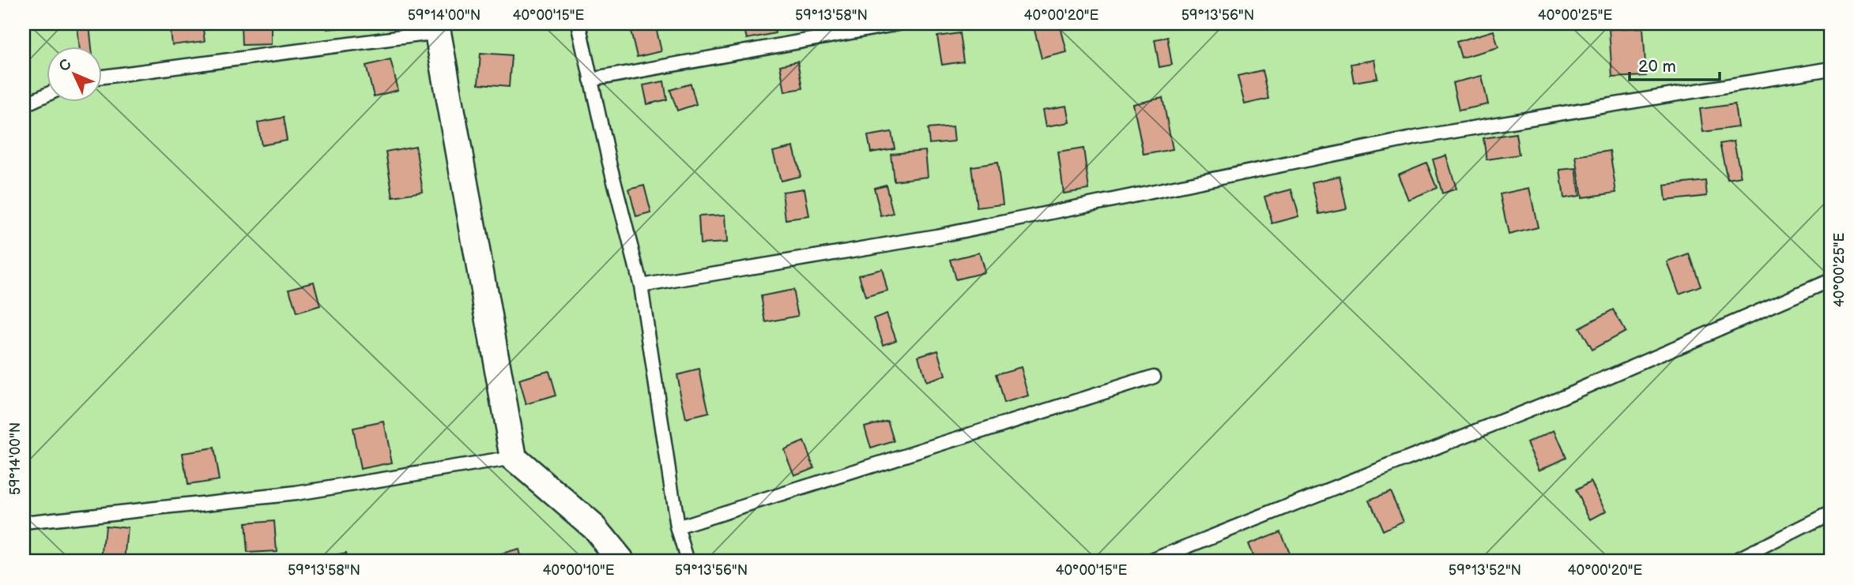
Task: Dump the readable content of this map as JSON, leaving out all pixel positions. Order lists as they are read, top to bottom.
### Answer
{
  "scale_bar": "20 m",
  "north": "top left",
  "coordinates": [
    "59°14'00\"N",
    "40°00'15\"E",
    "59°13'58\"N",
    "40°00'20\"E",
    "59°13'56\"N",
    "40°00'25\"E",
    "40°00'10\"E",
    "59°13'52\"N"
  ]
}
